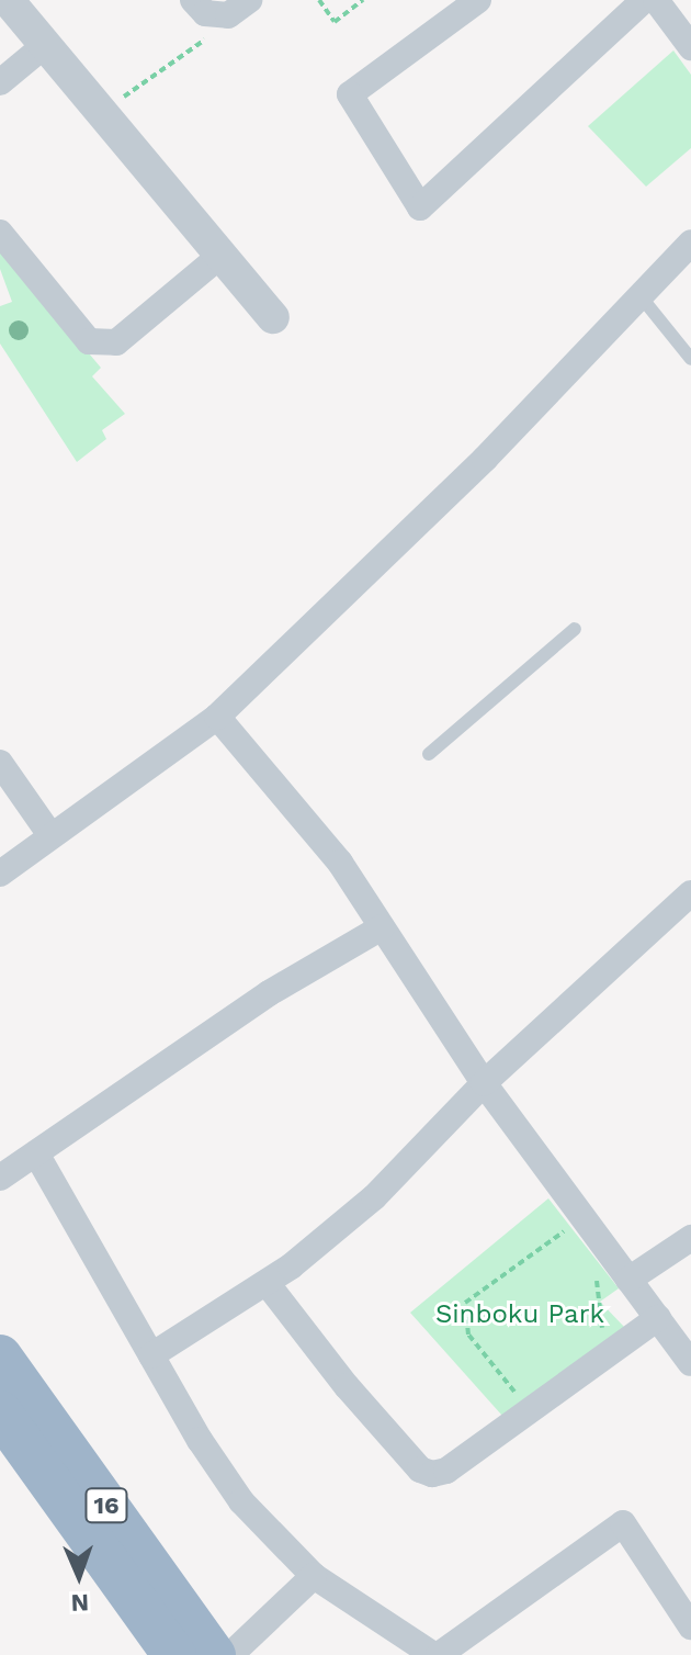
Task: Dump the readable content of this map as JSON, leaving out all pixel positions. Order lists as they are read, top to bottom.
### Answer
{
  "streets": {
    "highway": ["16"]
  },
  "parks": ["Sinboku Park"],
  "north": "bottom"
}
